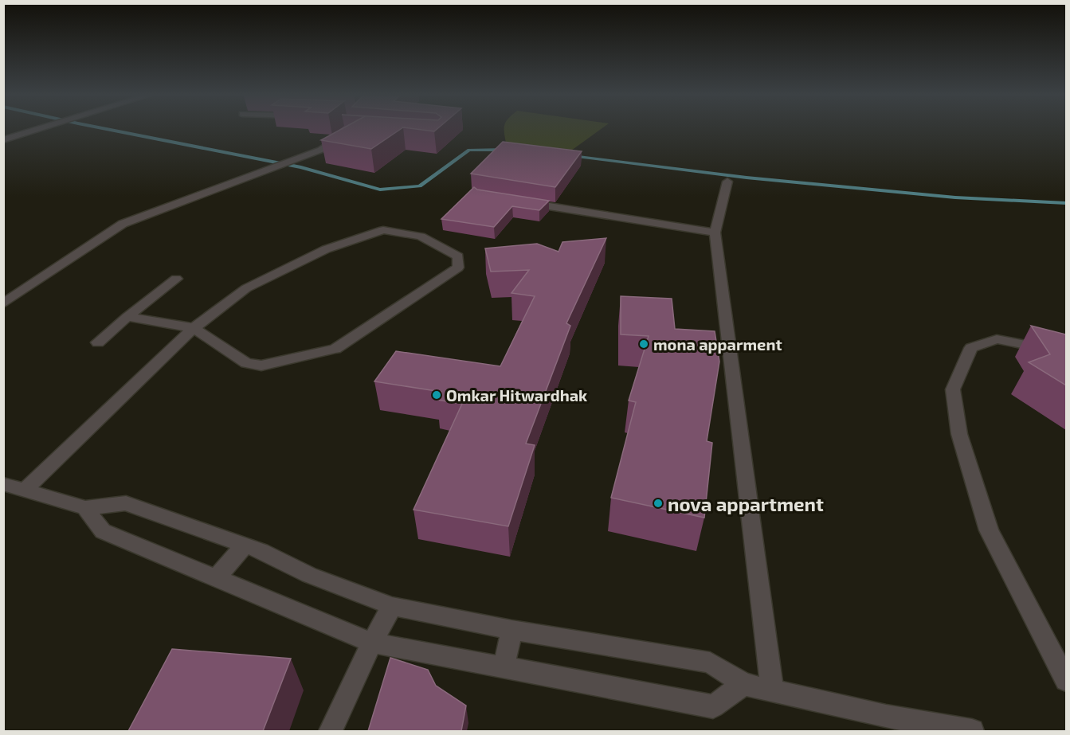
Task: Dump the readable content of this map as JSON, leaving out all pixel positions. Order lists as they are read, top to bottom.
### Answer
{
  "places": ["mona apparment", "Omkar Hitwardhak", "nova appartment"]
}
